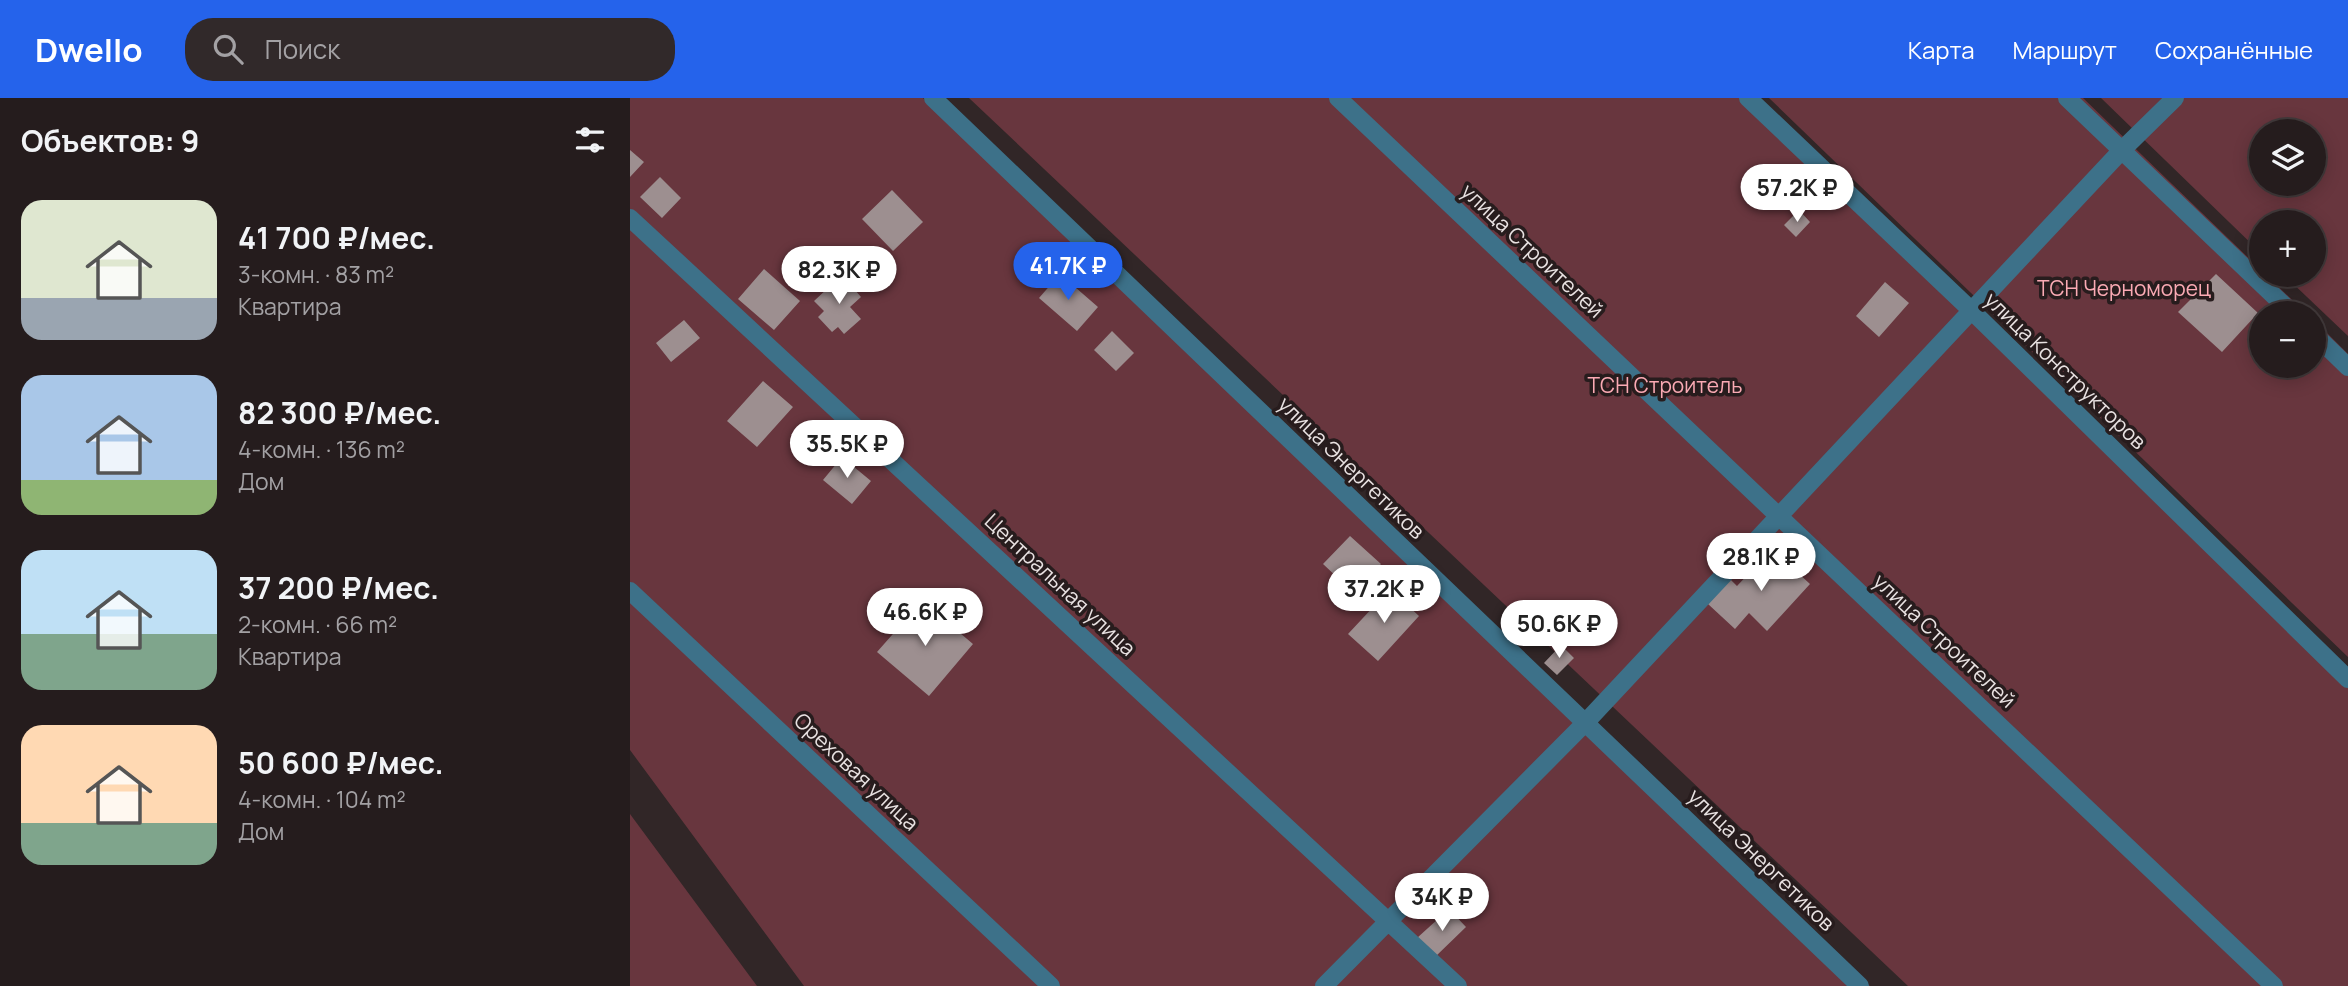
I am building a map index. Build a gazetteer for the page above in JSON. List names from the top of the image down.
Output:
{
  "streets": {
    "lane": [
      "улица Строителей",
      "улица Конструкторов",
      "улица Энергетиков",
      "Центральная улица",
      "Ореховая улица"
    ]
  },
  "parks": ["ТСН Черноморец", "ТСН Строитель"],
  "page": {
    "header": "Dwello",
    "search": "Поиск",
    "nav": ["Карта", "Маршрут", "Сохранённые"],
    "heading": "Объектов: 9",
    "map_buttons": ["+", "−"],
    "price": [
      "57.2K ₽",
      "41.7K ₽",
      "82.3K ₽",
      "35.5K ₽",
      "28.1K ₽",
      "37.2K ₽",
      "46.6K ₽",
      "50.6K ₽",
      "34K ₽"
    ],
    "list": [
      {
        "name": "41 700 ₽/мес.",
        "note": "3-комн. · 83 m² · Квартира"
      },
      {
        "name": "82 300 ₽/мес.",
        "note": "4-комн. · 136 m² · Дом"
      },
      {
        "name": "37 200 ₽/мес.",
        "note": "2-комн. · 66 m² · Квартира"
      },
      {
        "name": "50 600 ₽/мес.",
        "note": "4-комн. · 104 m² · Дом"
      }
    ]
  }
}
